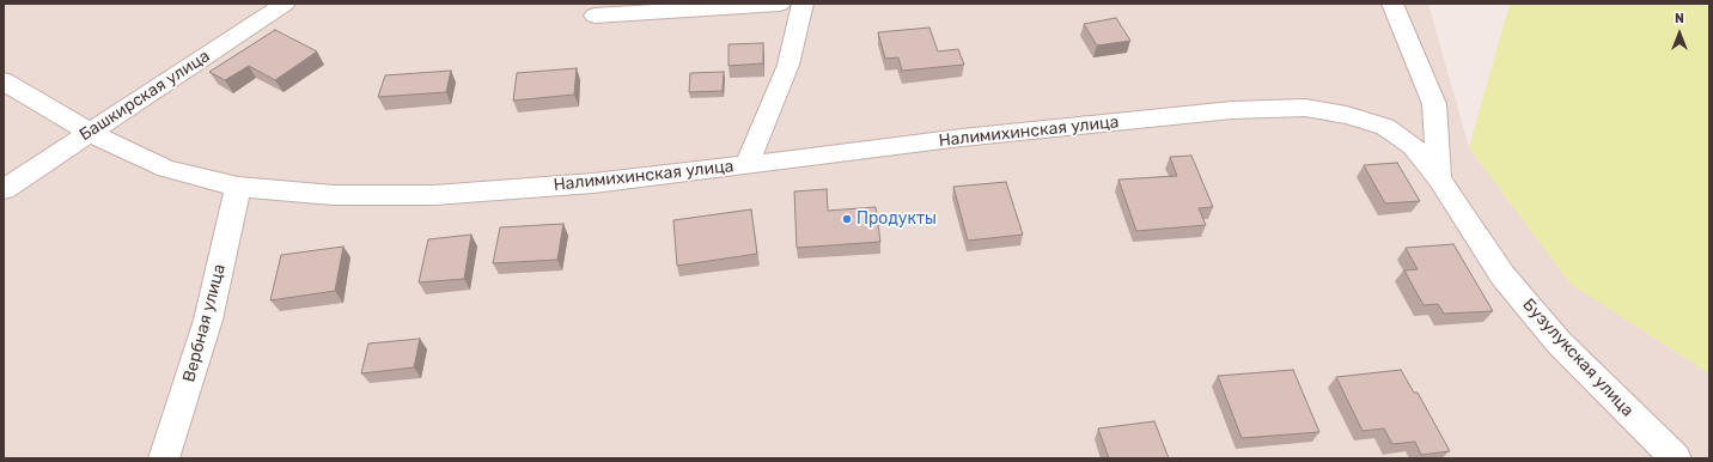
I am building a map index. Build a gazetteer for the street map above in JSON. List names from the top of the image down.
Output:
{
  "streets": {
    "street": [
      "Башкирская улица",
      "Налимихинская улица",
      "Вербная улица",
      "Бузулукская улица"
    ]
  },
  "crossings": [
    ["Башкирская улица", "Налимихинская улица"],
    ["Налимихинская улица", "Вербная улица"],
    ["Налимихинская улица", "Бузулукская улица"]
  ],
  "places": ["Продукты"],
  "north": "top"
}
